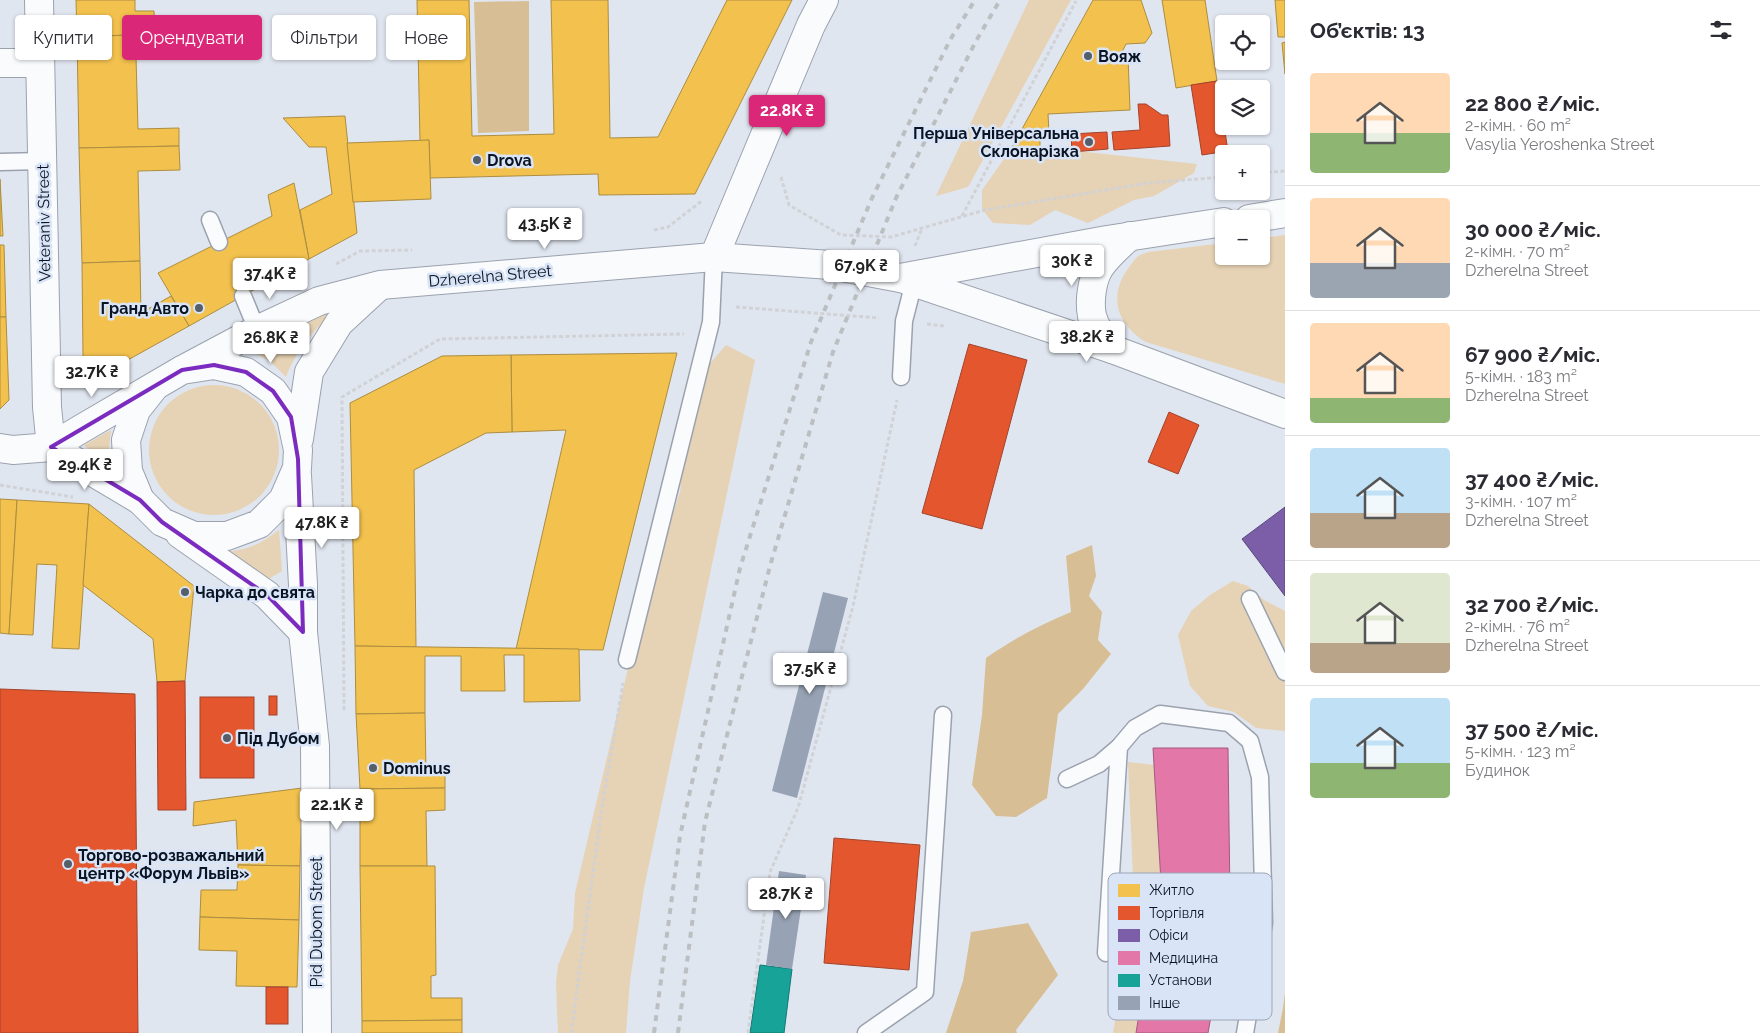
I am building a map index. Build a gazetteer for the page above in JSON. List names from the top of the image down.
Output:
{
  "streets": {
    "street": ["Veteraniv Street", "Dzherelna Street", "Pid Dubom Street"]
  },
  "crossings": [
    ["Dzherelna Street", "Pid Dubom Street"]
  ],
  "places": [
    "Вояж",
    "Перша Універсальна Склонарізка",
    "Drova",
    "Гранд Авто",
    "Чарка до свята",
    "Під Дубом",
    "Dominus",
    "Торгово-розважальний центр «Форум Львів»"
  ],
  "legend": [
    "Житло",
    "Торгівля",
    "Офіси",
    "Медицина",
    "Установи",
    "Інше"
  ],
  "page": {
    "heading": "Об’єктів: 13",
    "map_buttons": ["+", "−"],
    "chip": [
      "Купити",
      "Орендувати",
      "Фільтри",
      "Нове"
    ],
    "list": [
      {
        "name": "22 800 ₴/міс.",
        "note": "2-кімн. · 60 m² · Vasylia Yeroshenka Street"
      },
      {
        "name": "30 000 ₴/міс.",
        "note": "2-кімн. · 70 m² · Dzherelna Street"
      },
      {
        "name": "67 900 ₴/міс.",
        "note": "5-кімн. · 183 m² · Dzherelna Street"
      },
      {
        "name": "37 400 ₴/міс.",
        "note": "3-кімн. · 107 m² · Dzherelna Street"
      },
      {
        "name": "32 700 ₴/міс.",
        "note": "2-кімн. · 76 m² · Dzherelna Street"
      },
      {
        "name": "37 500 ₴/міс.",
        "note": "5-кімн. · 123 m² · Будинок"
      }
    ],
    "price": [
      "22.8K ₴",
      "43.5K ₴",
      "30K ₴",
      "67.9K ₴",
      "37.4K ₴",
      "38.2K ₴",
      "26.8K ₴",
      "32.7K ₴",
      "29.4K ₴",
      "47.8K ₴",
      "37.5K ₴",
      "22.1K ₴",
      "28.7K ₴"
    ]
  }
}
